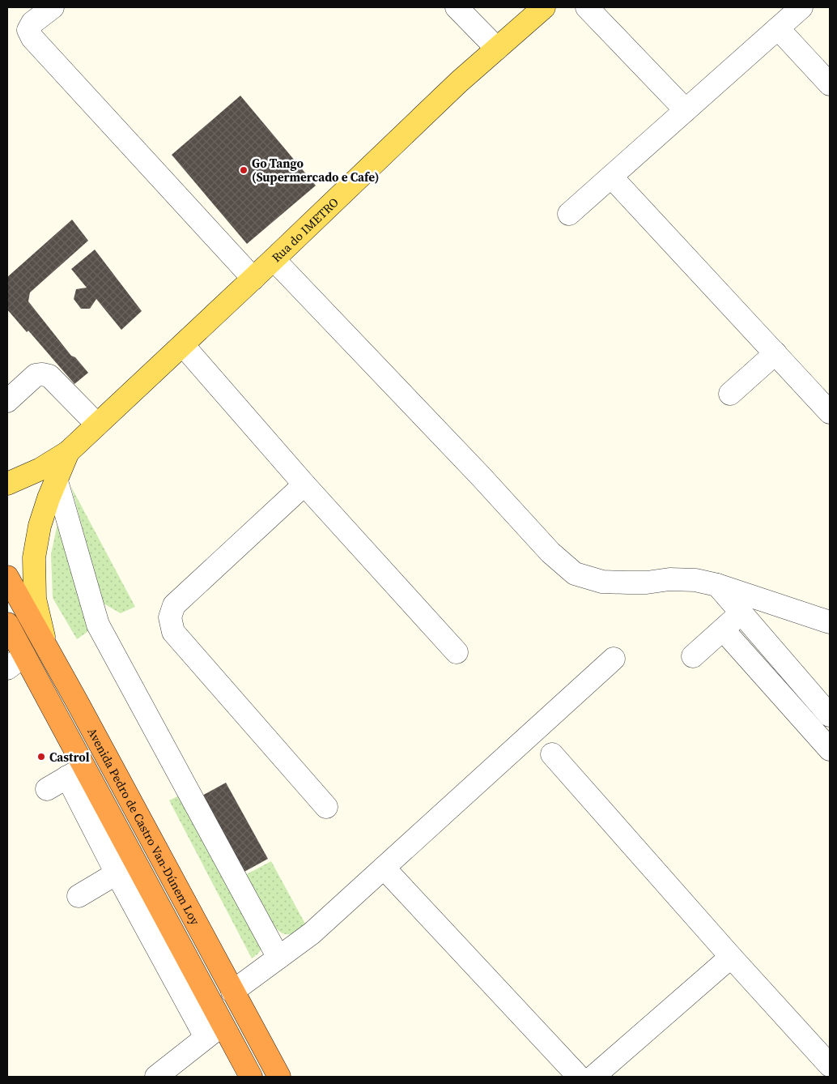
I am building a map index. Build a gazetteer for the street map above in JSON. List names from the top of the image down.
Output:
{
  "streets": {
    "highway": ["Avenida Pedro de Castro Van-Dúnem Loy"],
    "main road": ["Rua do IMETRO"]
  },
  "places": ["Go Tango (Supermercado e Cafe)", "Castrol"]
}
